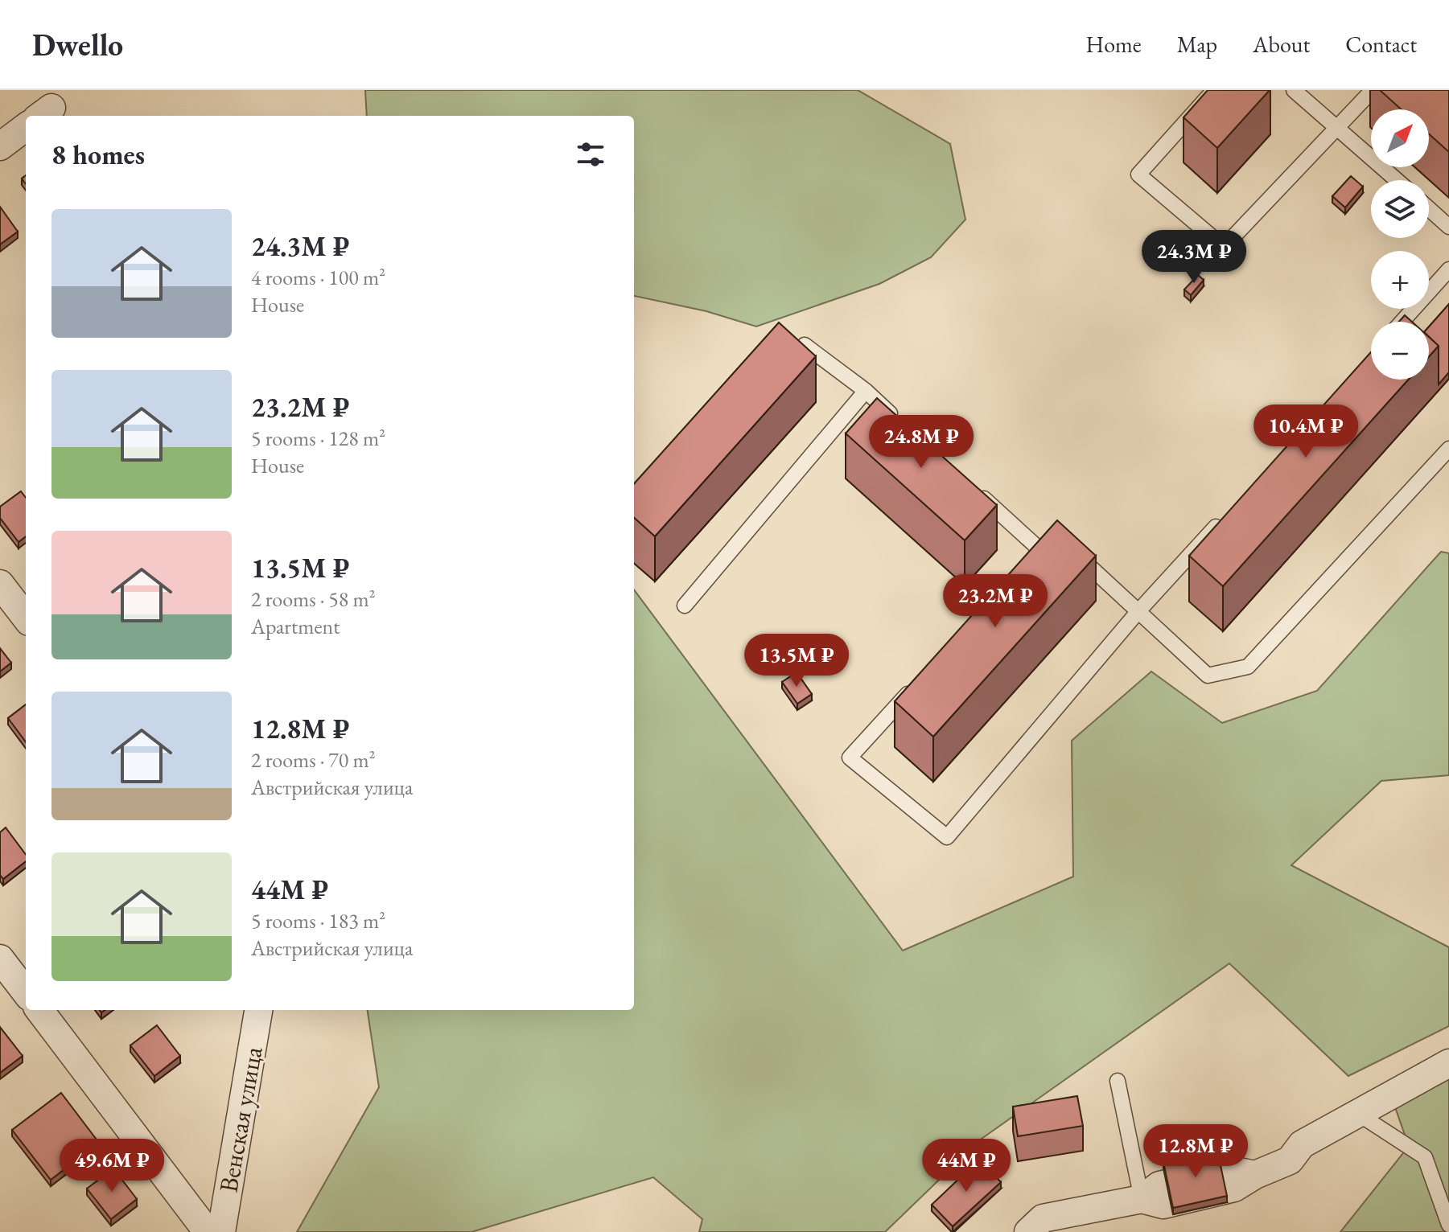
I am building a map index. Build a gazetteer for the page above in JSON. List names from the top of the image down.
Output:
{
  "streets": {
    "street": ["Венская улица"]
  },
  "north": "top right",
  "page": {
    "header": "Dwello",
    "nav": [
      "Home",
      "Map",
      "About",
      "Contact"
    ],
    "map_buttons": ["+", "−"],
    "heading": "8 homes",
    "list": [
      {
        "name": "24.3M ₽",
        "note": "4 rooms · 100 m² · House"
      },
      {
        "name": "23.2M ₽",
        "note": "5 rooms · 128 m² · House"
      },
      {
        "name": "13.5M ₽",
        "note": "2 rooms · 58 m² · Apartment"
      },
      {
        "name": "12.8M ₽",
        "note": "2 rooms · 70 m² · Австрийская улица"
      },
      {
        "name": "44M ₽",
        "note": "5 rooms · 183 m² · Австрийская улица"
      }
    ],
    "price": [
      "24.3M ₽",
      "10.4M ₽",
      "24.8M ₽",
      "23.2M ₽",
      "13.5M ₽",
      "12.8M ₽",
      "49.6M ₽",
      "44M ₽"
    ]
  }
}
